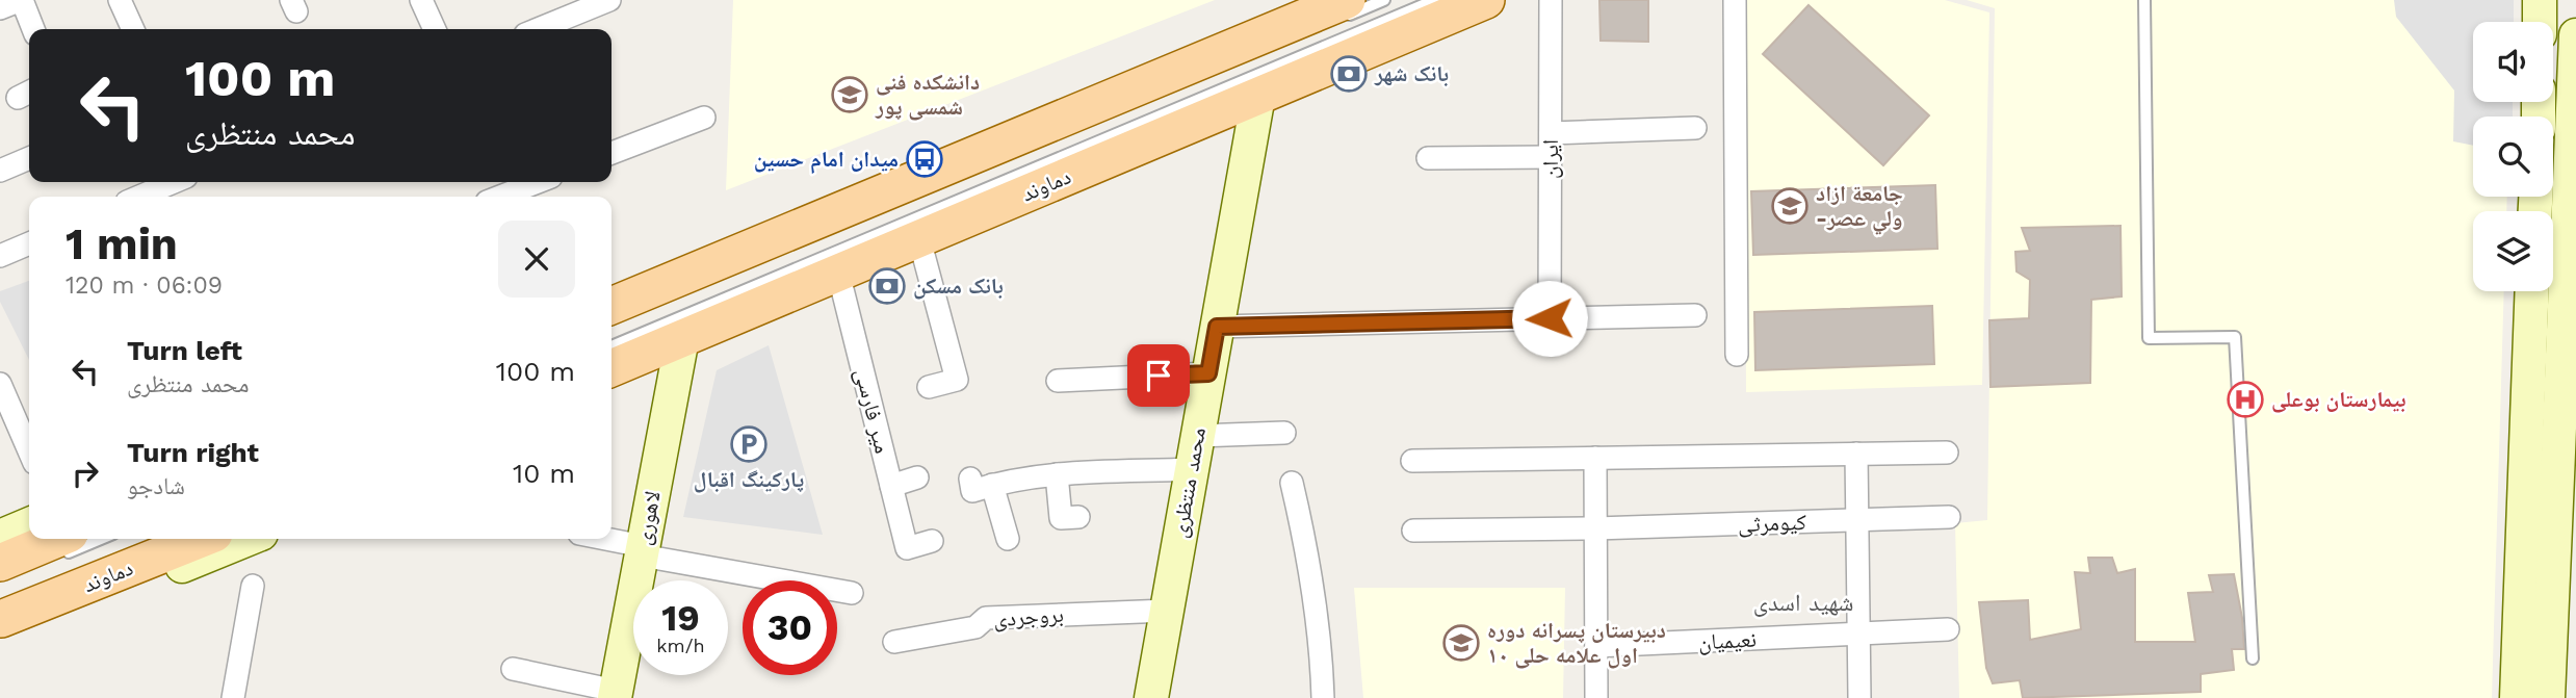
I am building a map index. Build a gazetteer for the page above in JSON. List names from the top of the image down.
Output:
{
  "streets": {
    "main road": ["دماوند", "محمد منتظری", "لاهوری"],
    "street": [
      "ایران",
      "میر فارسی",
      "کیومرثی",
      "بروجردی",
      "نعیمیان"
    ]
  },
  "crossings": [
    ["دماوند", "میر فارسی"],
    ["دماوند", "محمد منتظری"],
    ["دماوند", "لاهوری"],
    ["محمد منتظری", "بروجردی"]
  ],
  "districts": ["شهید اسدی"],
  "places": {
    "bank": ["بانک شهر", "بانک مسکن"],
    "school or university": ["دانشکده فنی شمسی پور", "جامعة ازاد -ولي عصر", "دبیرستان پسرانه دوره اول علامه حلی ۱۰"],
    "bus stop": ["میدان امام حسین"],
    "hospital": ["بیمارستان بوعلی"],
    "parking": ["پارکینگ اقبال"]
  },
  "page": {
    "turn": ["100 m", "محمد منتظری"],
    "heading": ["1 min", "120 m · 06:09"],
    "list": [
      {
        "name": "Turn left",
        "note": "محمد منتظری",
        "value": "100 m"
      },
      {
        "name": "Turn right",
        "note": "شادجو",
        "value": "10 m"
      }
    ],
    "speed": "19 km/h",
    "limit": "30"
  }
}
